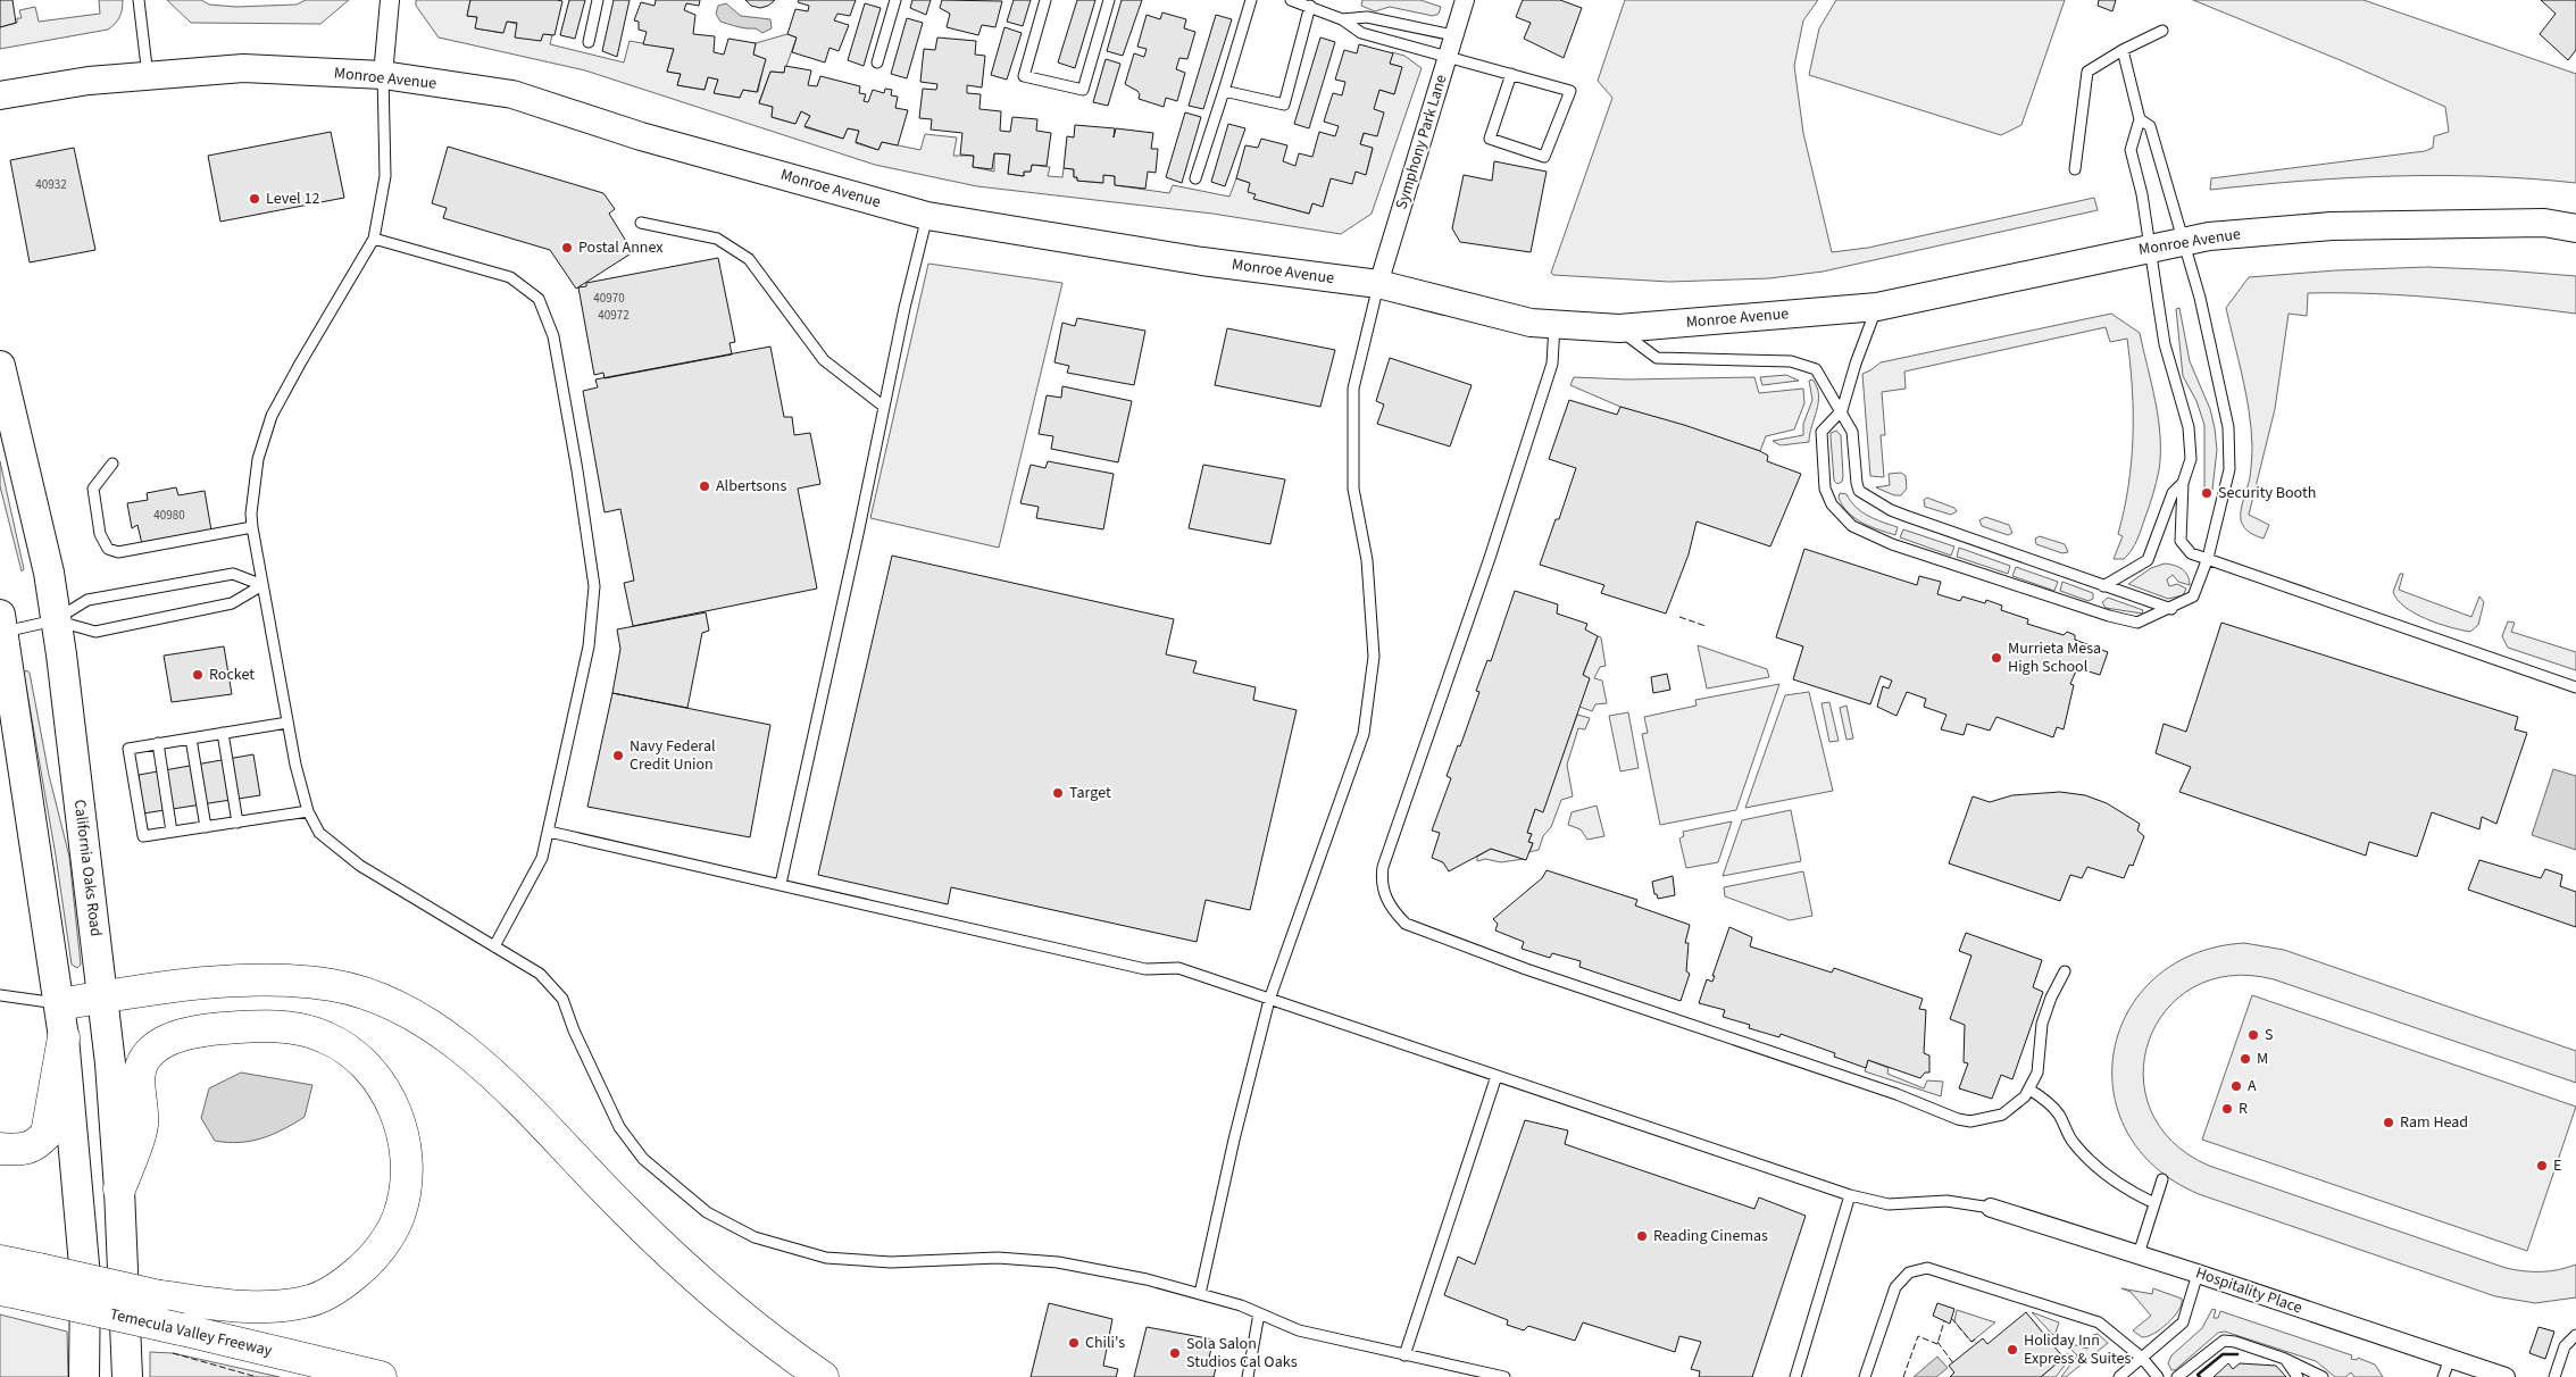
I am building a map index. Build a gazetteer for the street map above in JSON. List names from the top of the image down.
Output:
{
  "streets": {
    "highway": ["Temecula Valley Freeway"],
    "main road": ["California Oaks Road"],
    "street": ["Monroe Avenue", "Symphony Park Lane", "Hospitality Place"]
  },
  "crossings": [
    ["Monroe Avenue", "Symphony Park Lane"]
  ],
  "places": [
    "Level 12",
    "Postal Annex",
    "Albertsons",
    "Security Booth",
    "Murrieta Mesa High School",
    "Rocket",
    "Navy Federal Credit Union",
    "Target",
    "S",
    "M",
    "A",
    "R",
    "Ram Head",
    "E",
    "Reading Cinemas",
    "Chili's",
    "Holiday Inn Express & Suites",
    "Sola Salon Studios Cal Oaks"
  ],
  "house_numbers": [
    "40932",
    "40970",
    "40972",
    "40980"
  ]
}
